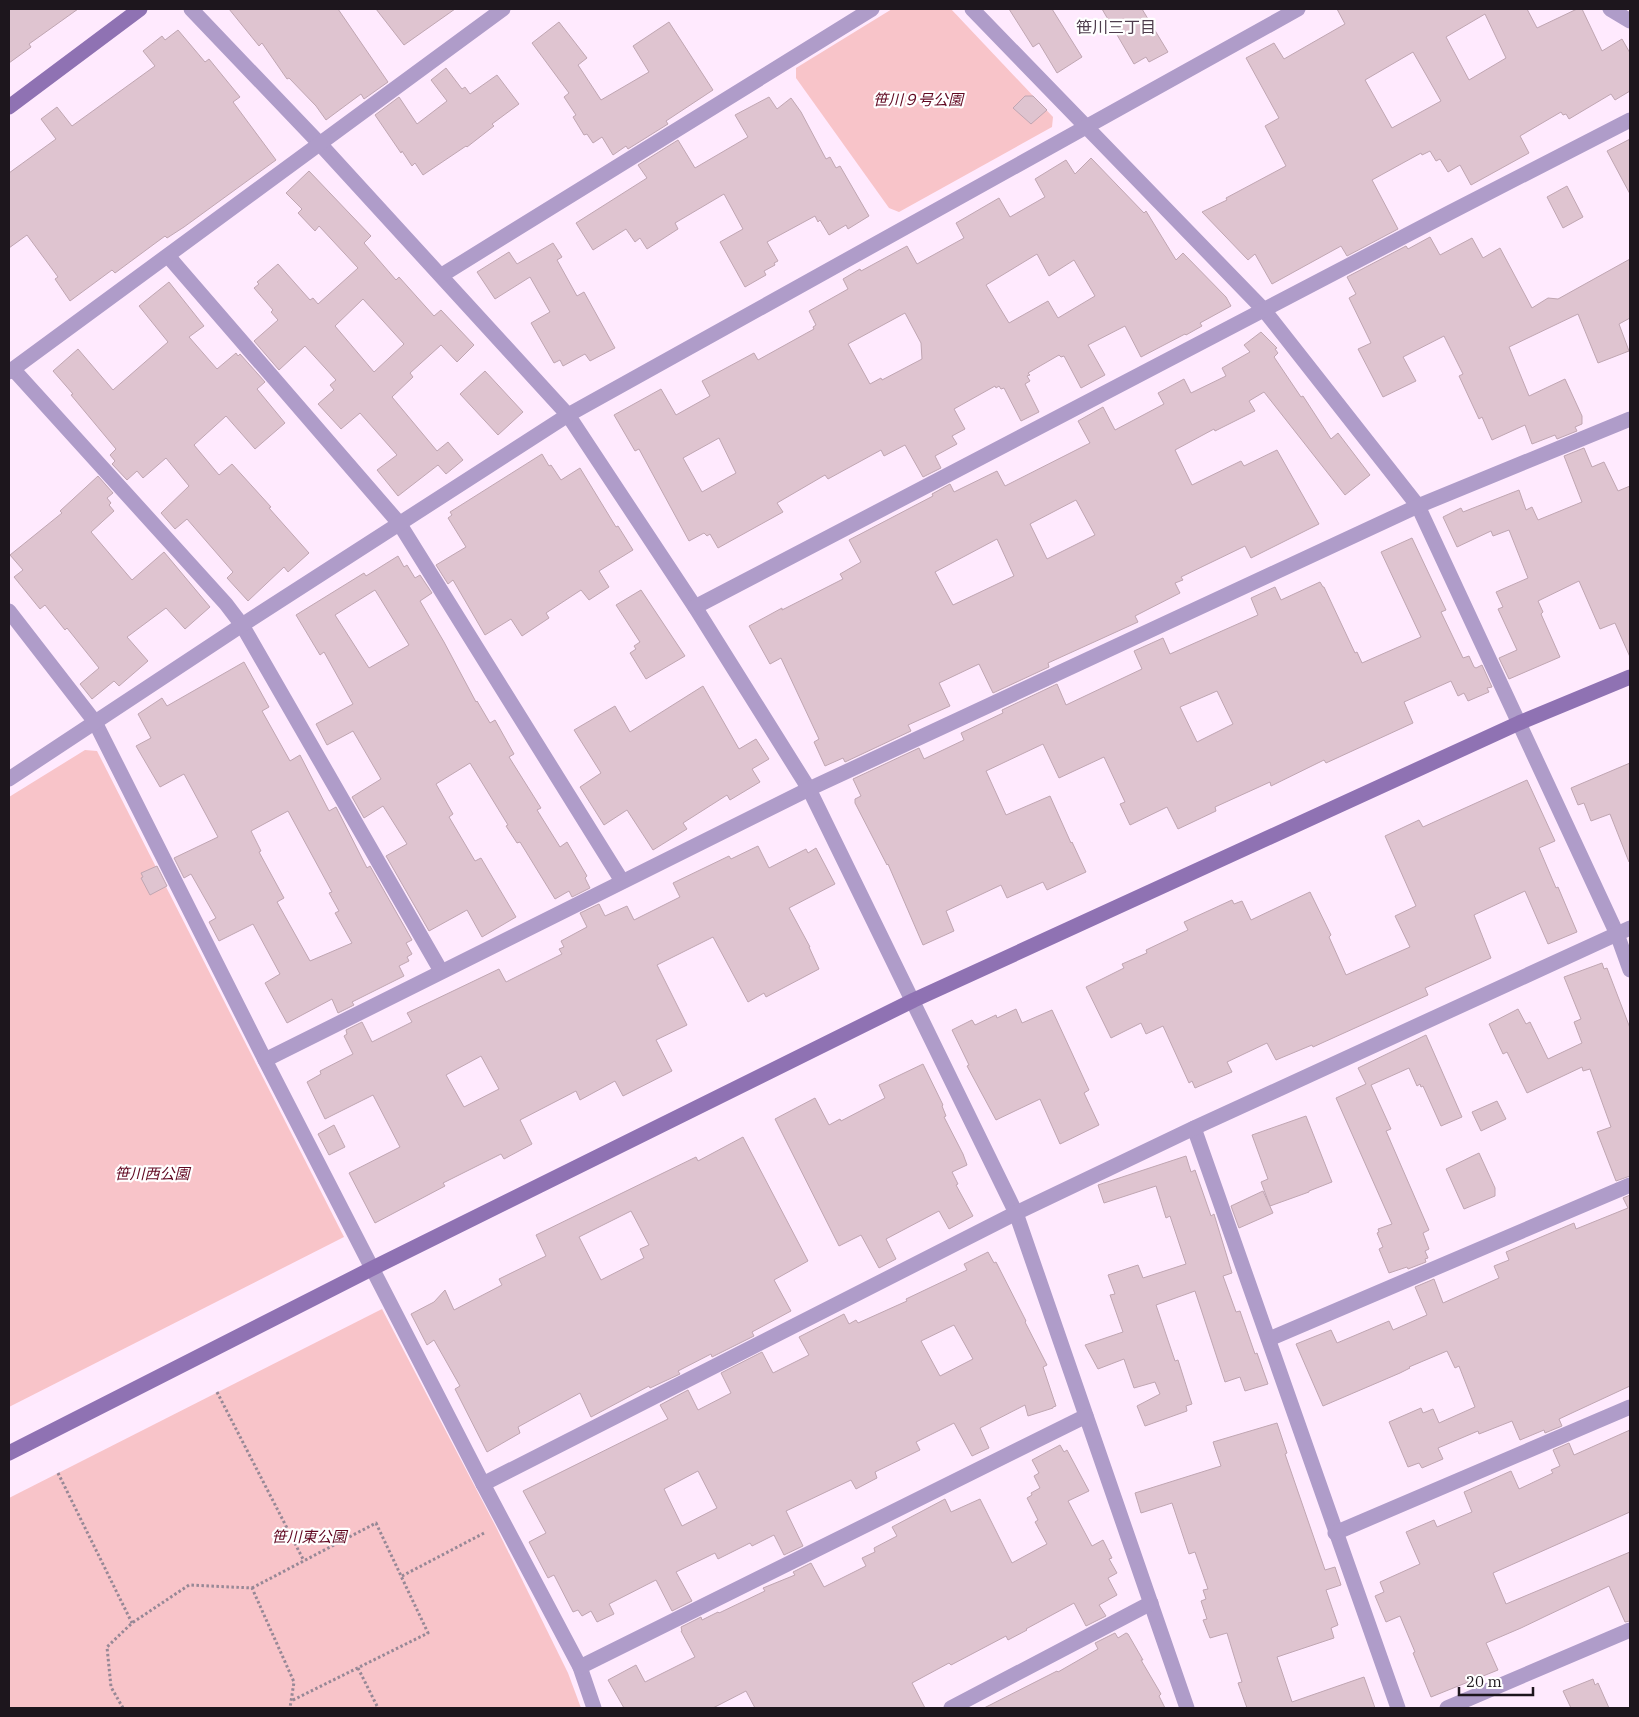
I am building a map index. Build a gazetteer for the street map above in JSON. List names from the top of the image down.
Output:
{
  "districts": ["笹川三丁目"],
  "parks": ["笹川９号公園", "笹川西公園", "笹川東公園"],
  "scale_bar": "20 m"
}
